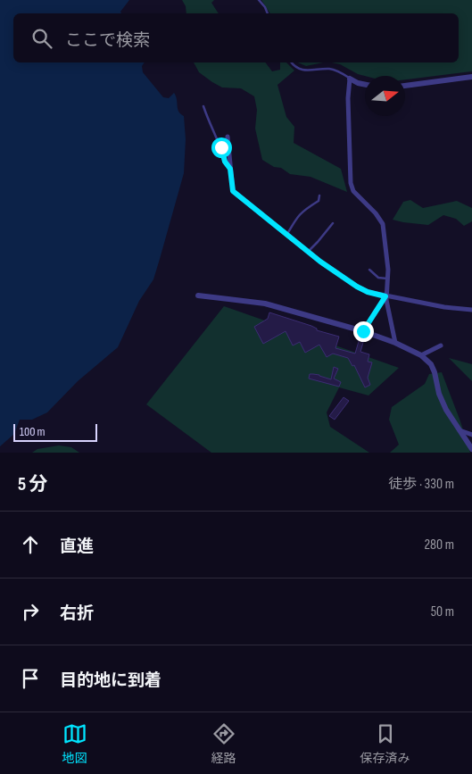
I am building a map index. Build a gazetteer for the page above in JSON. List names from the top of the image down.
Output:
{
  "scale_bar": "100 m",
  "north": "right",
  "page": {
    "search": "ここで検索",
    "scale": "100 m",
    "heading": ["5 分", "徒歩 · 330 m"],
    "list": [
      ["直進", "280 m"],
      ["右折", "50 m"],
      "目的地に到着"
    ],
    "nav": ["地図", "経路", "保存済み"]
  }
}
